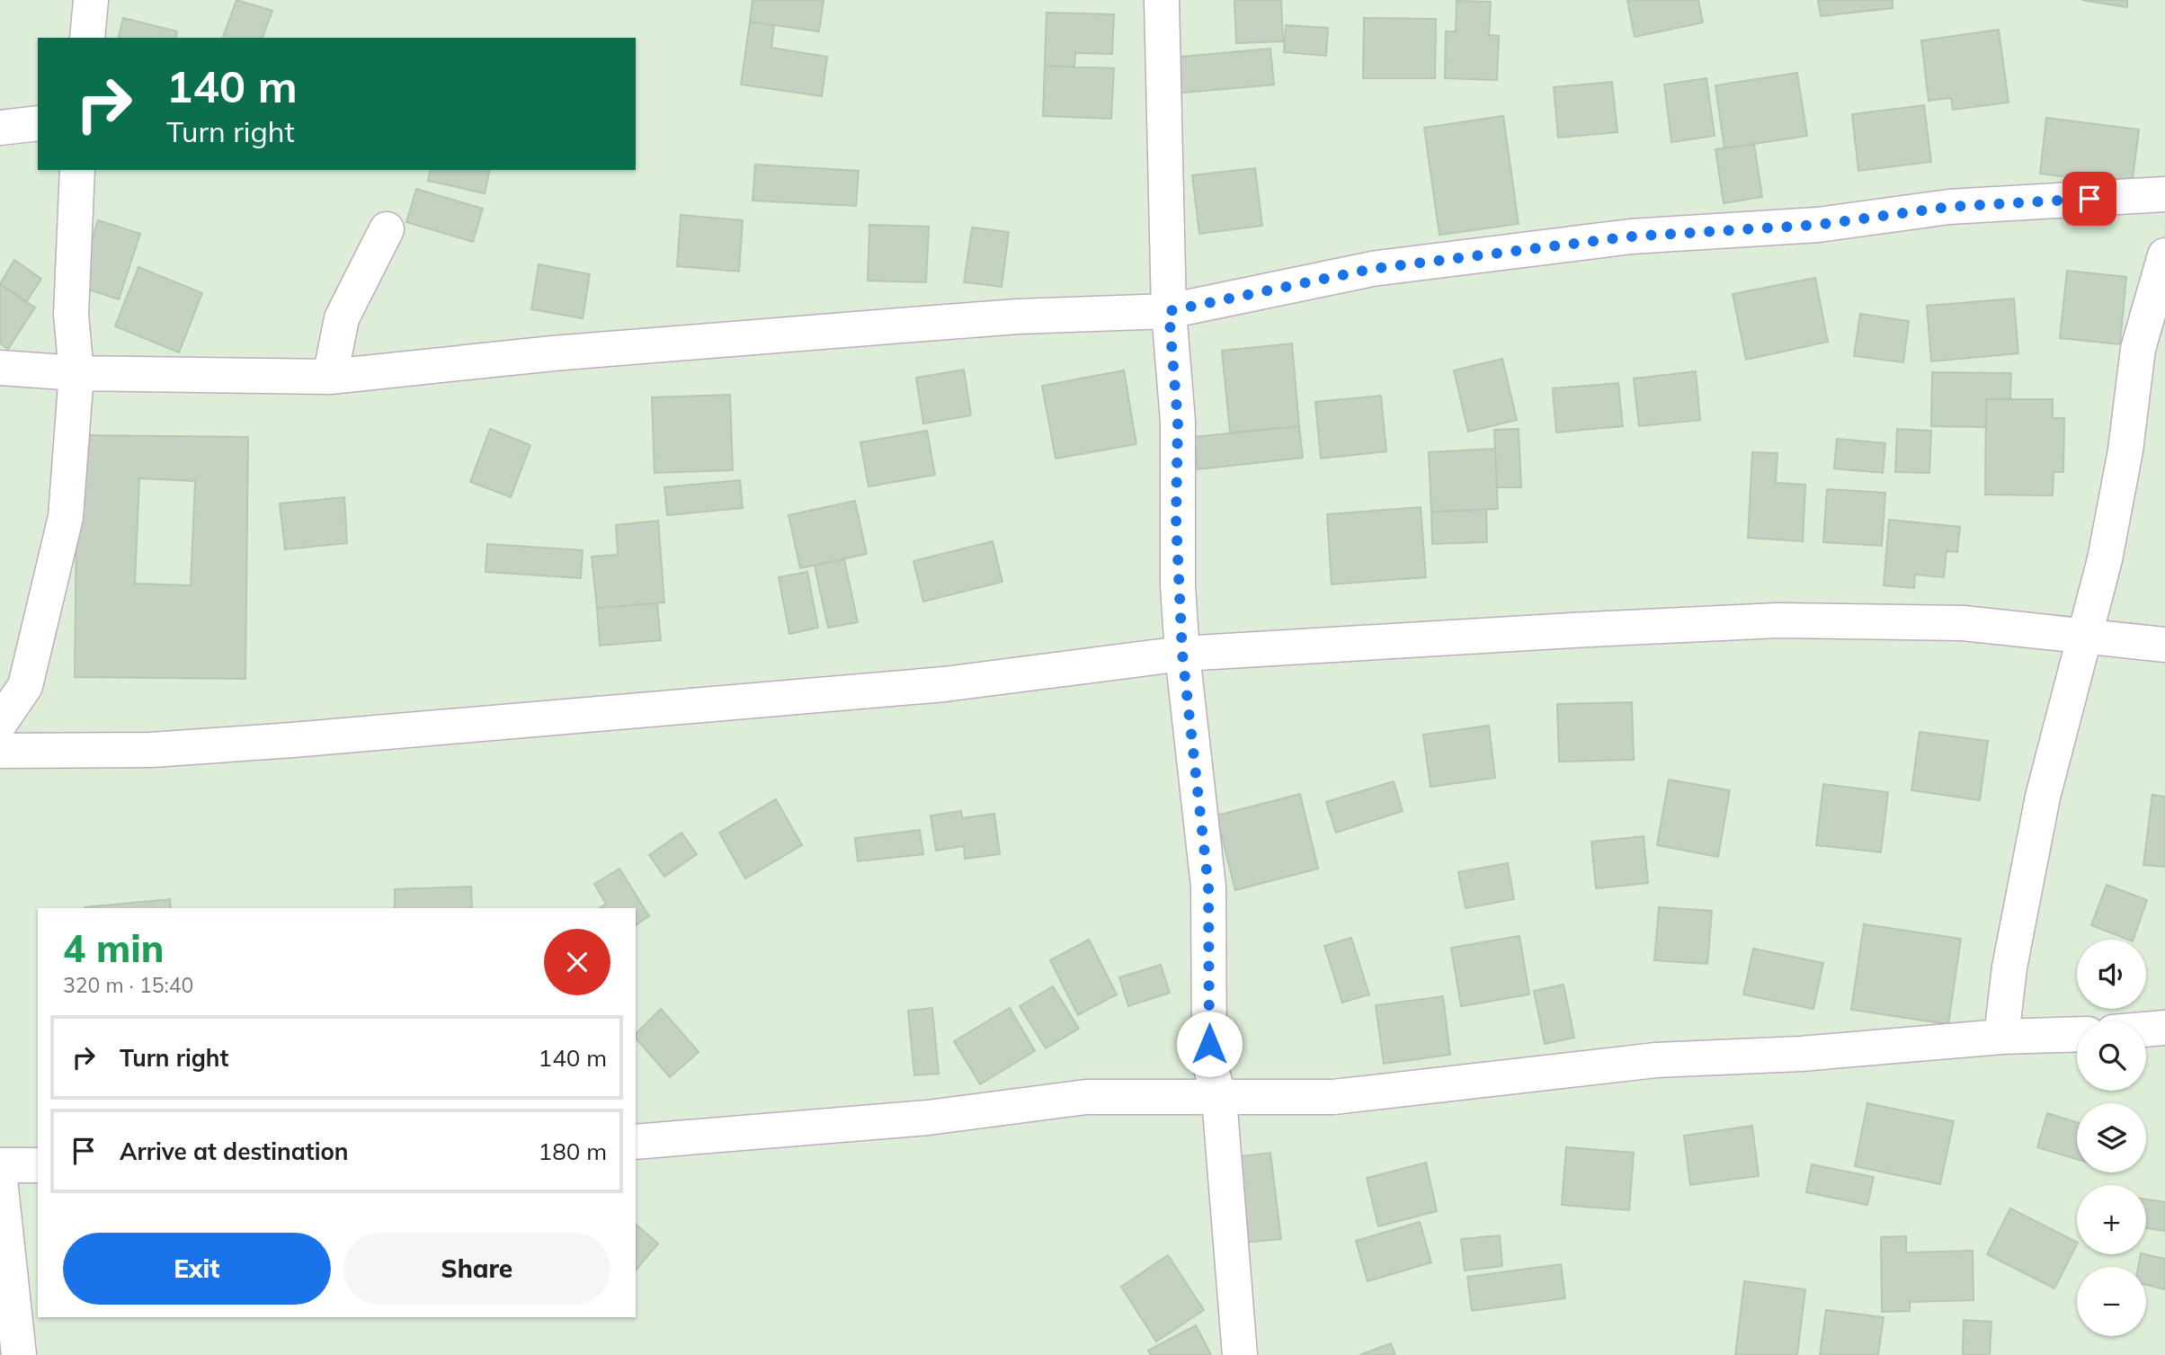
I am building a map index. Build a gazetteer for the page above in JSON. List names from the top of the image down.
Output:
{
  "page": {
    "turn": ["140 m", "Turn right"],
    "heading": ["4 min", "320 m · 15:40"],
    "map_buttons": ["+", "−"],
    "list": [
      {
        "name": "Turn right",
        "value": "140 m"
      },
      {
        "name": "Arrive at destination",
        "value": "180 m"
      }
    ],
    "buttons": ["Exit", "Share"]
  }
}
